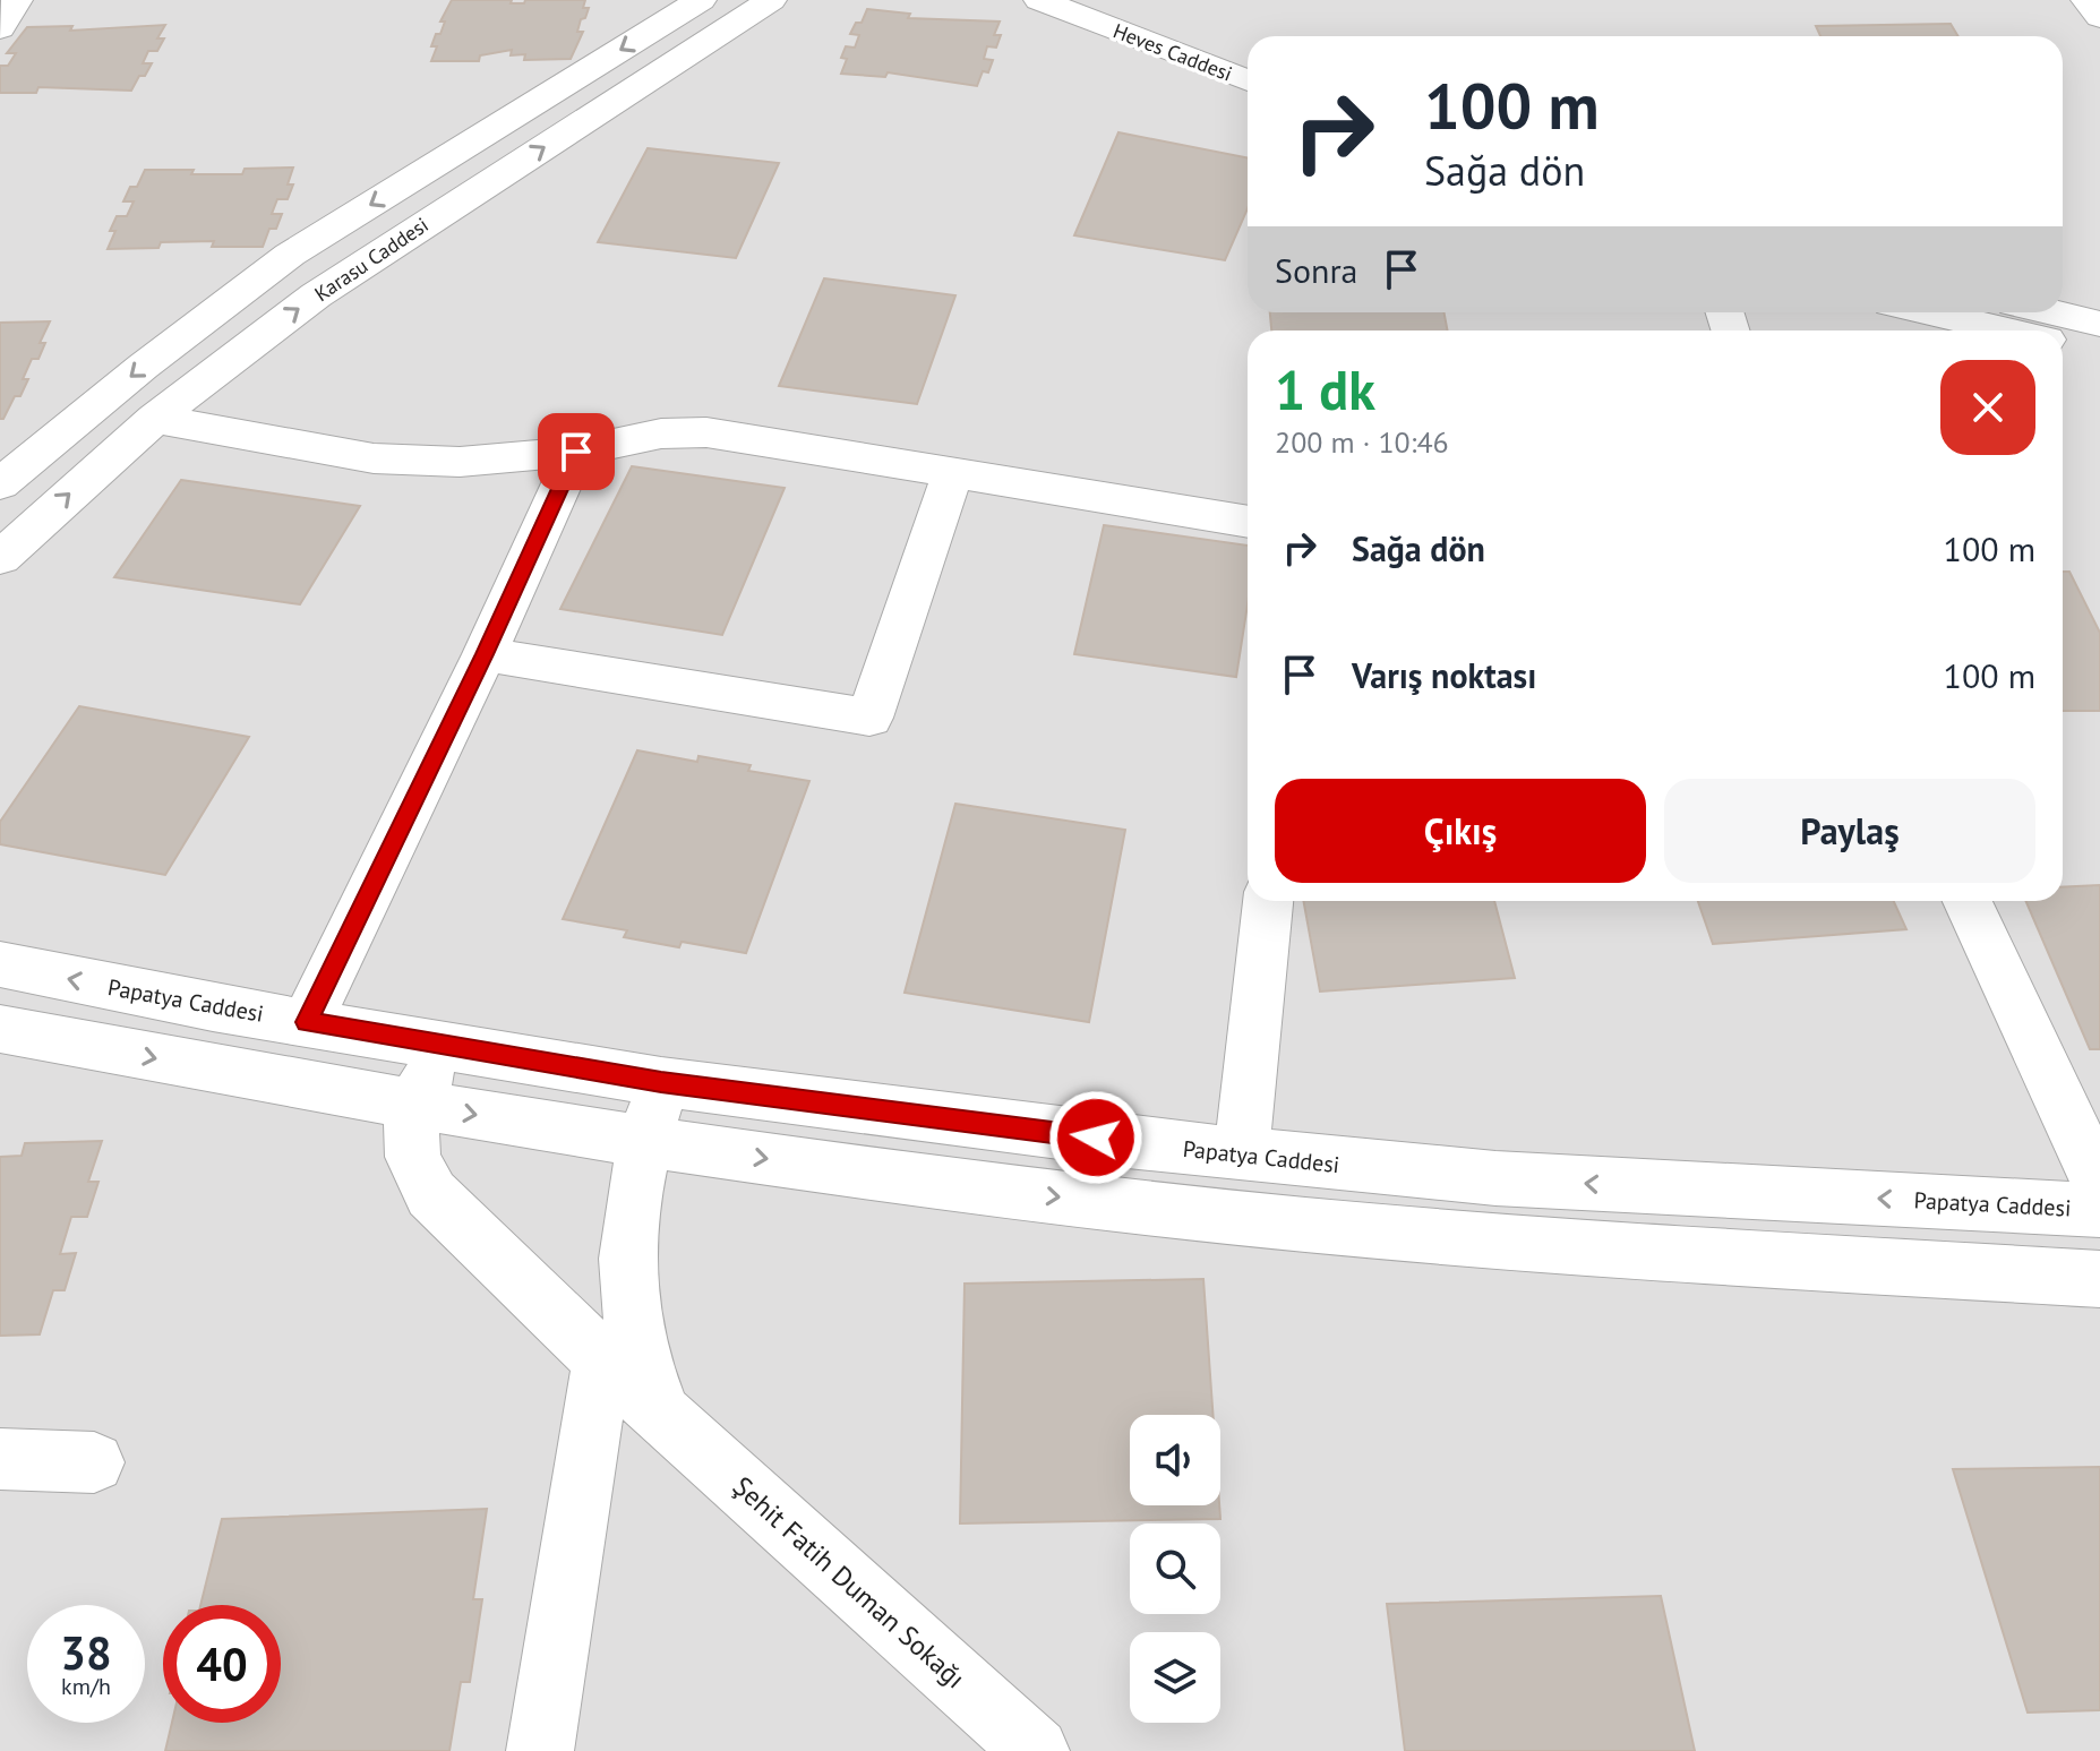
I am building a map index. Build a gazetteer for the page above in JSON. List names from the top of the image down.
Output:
{
  "streets": {
    "street": [
      "Heves Caddesi",
      "Karasu Caddesi",
      "Papatya Caddesi",
      "Şehit Fatih Duman Sokağı"
    ]
  },
  "page": {
    "turn": ["100 m", "Sağa dön"],
    "then": "Sonra",
    "heading": ["1 dk", "200 m · 10:46"],
    "list": [
      {
        "name": "Sağa dön",
        "value": "100 m"
      },
      {
        "name": "Varış noktası",
        "value": "100 m"
      }
    ],
    "buttons": ["Çıkış", "Paylaş"],
    "speed": "38 km/h",
    "limit": "40"
  }
}
